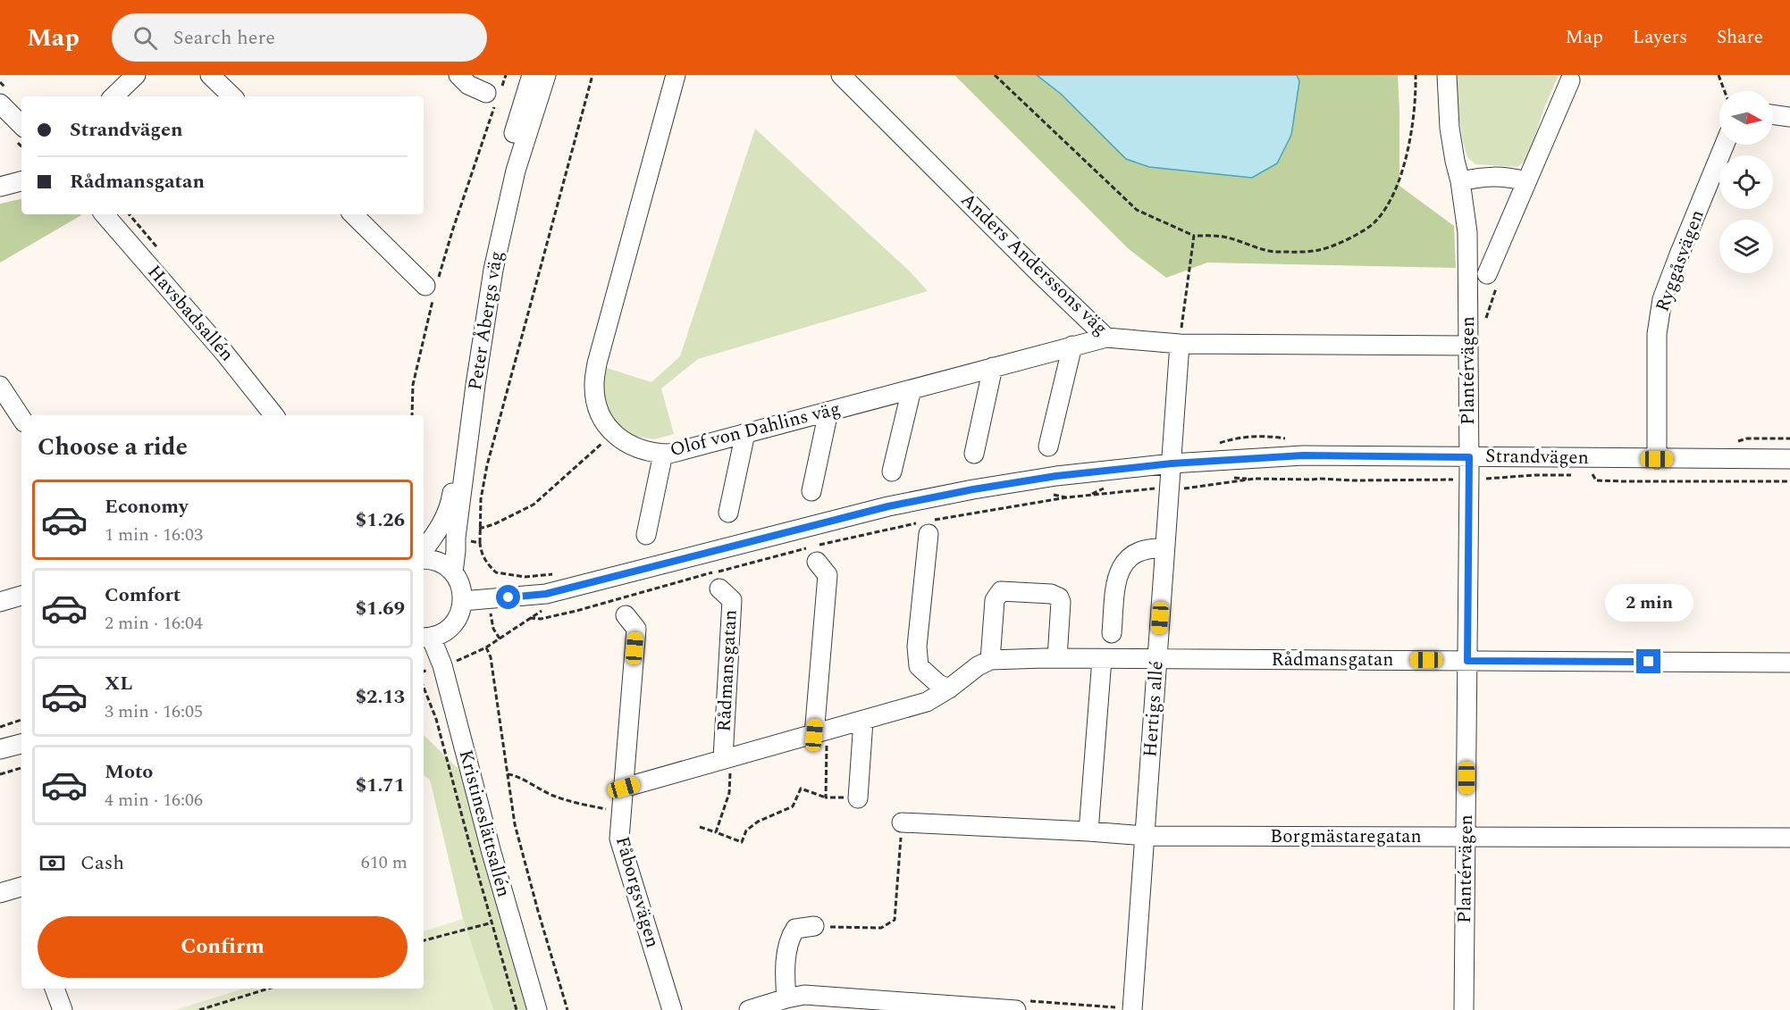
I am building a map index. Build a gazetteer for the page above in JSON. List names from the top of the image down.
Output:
{
  "streets": {
    "street": [
      "Ryggåsvägen",
      "Anders Anderssons väg",
      "Havsbadsallén",
      "Peter Åbergs väg",
      "Plantérvägen",
      "Olof von Dahlins väg",
      "Strandvägen",
      "Rådmansgatan",
      "Hertigs allé",
      "Kristineslättsallén",
      "Borgmästaregatan",
      "Fåborgsvägen"
    ]
  },
  "crossings": [
    ["Ryggåsvägen", "Strandvägen"],
    ["Anders Anderssons väg", "Plantérvägen"],
    ["Anders Anderssons väg", "Olof von Dahlins väg"],
    ["Anders Anderssons väg", "Hertigs allé"],
    ["Plantérvägen", "Strandvägen"],
    ["Plantérvägen", "Rådmansgatan"],
    ["Plantérvägen", "Borgmästaregatan"],
    ["Strandvägen", "Hertigs allé"],
    ["Rådmansgatan", "Hertigs allé"],
    ["Rådmansgatan", "Fåborgsvägen"],
    ["Hertigs allé", "Borgmästaregatan"]
  ],
  "north": "right",
  "page": {
    "header": "Map",
    "search": "Search here",
    "nav": ["Map", "Layers", "Share"],
    "banner": ["Strandvägen", "Rådmansgatan"],
    "heading": "Choose a ride",
    "list": [
      {
        "name": "Economy",
        "note": "1 min · 16:03",
        "value": "$1.26"
      },
      {
        "name": "Comfort",
        "note": "2 min · 16:04",
        "value": "$1.69"
      },
      {
        "name": "XL",
        "note": "3 min · 16:05",
        "value": "$2.13"
      },
      {
        "name": "Moto",
        "note": "4 min · 16:06",
        "value": "$1.71"
      }
    ],
    "bubble": "2 min",
    "pay": ["Cash", "610 m"],
    "buttons": "Confirm"
  }
}
